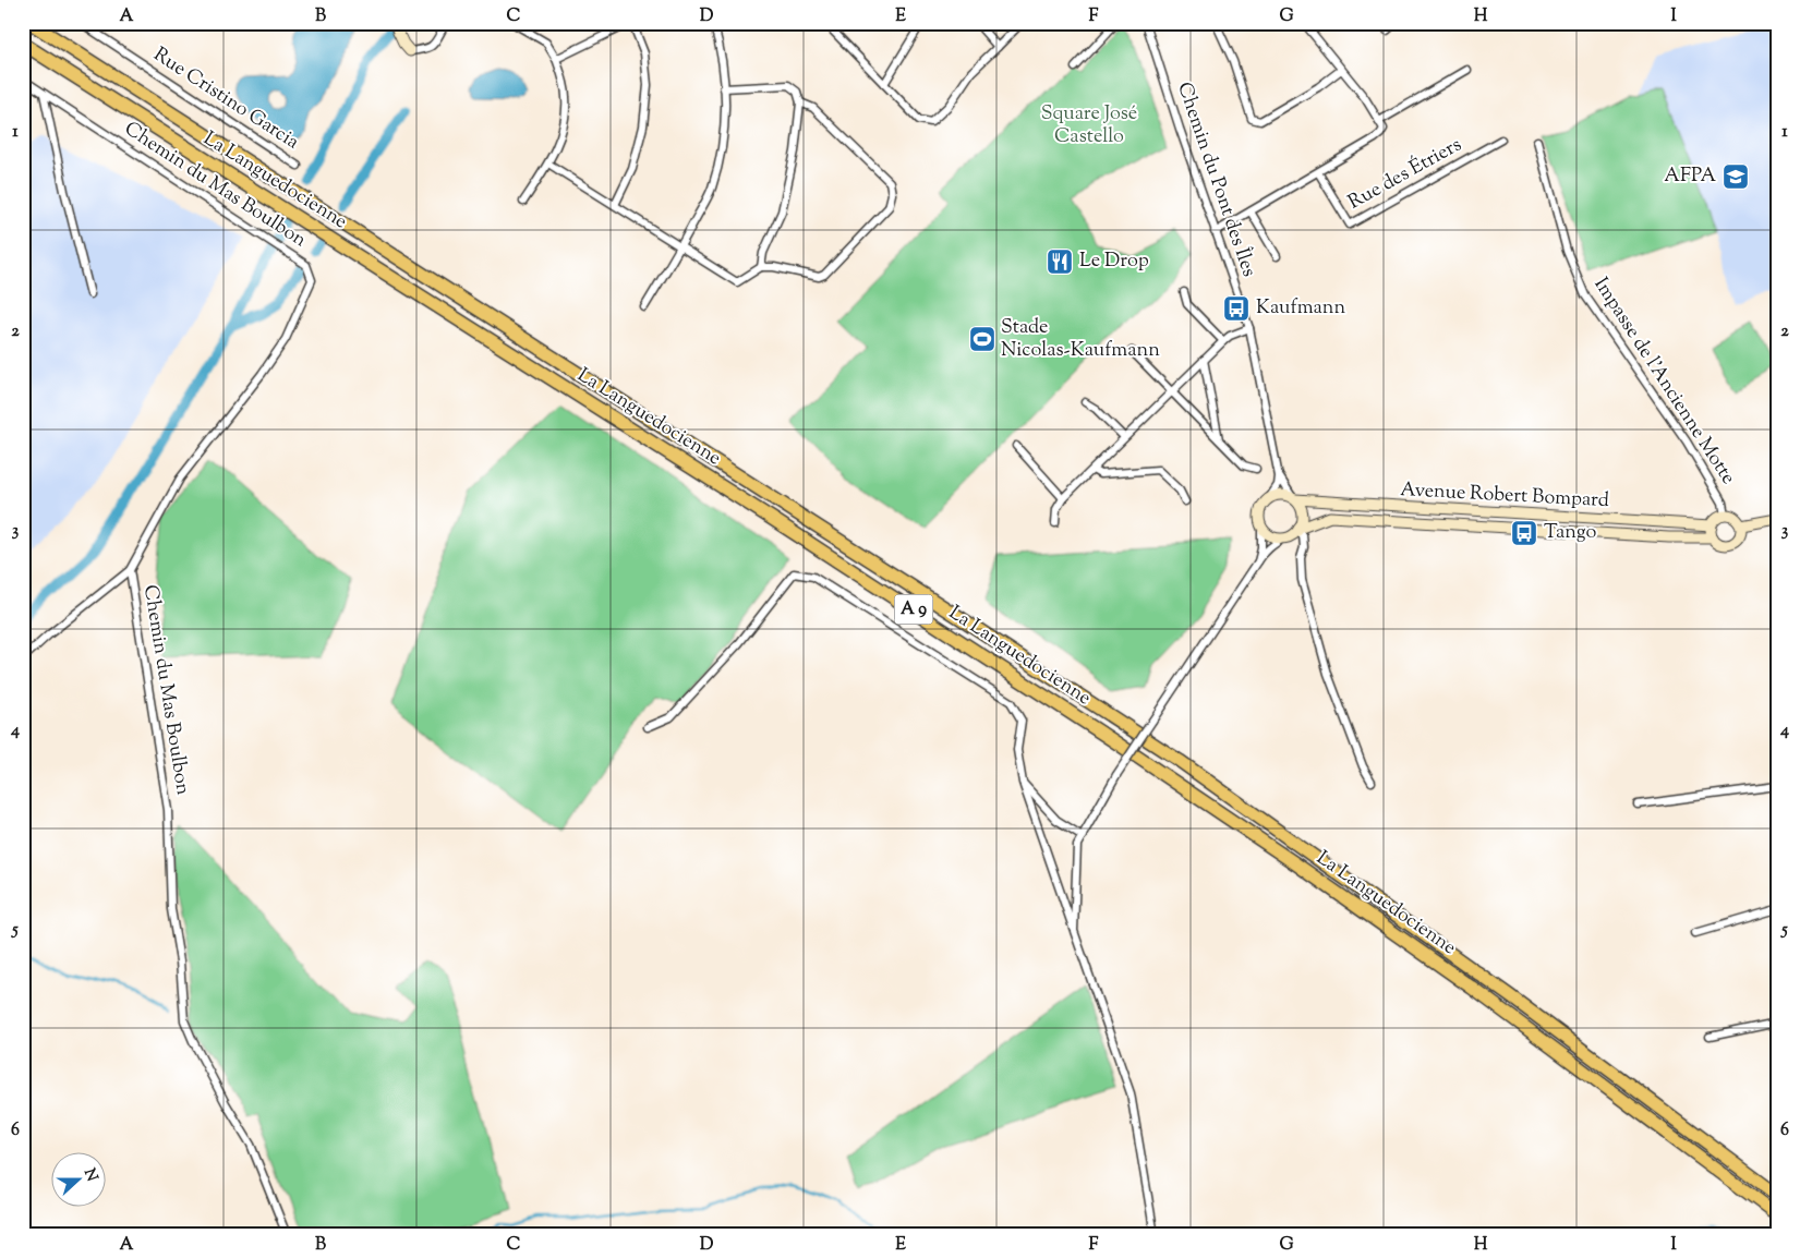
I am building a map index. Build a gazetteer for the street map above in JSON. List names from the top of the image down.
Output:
{
  "streets": {
    "highway": ["La Languedocienne", "A 9"],
    "street": [
      "Rue Cristino Garcia",
      "Rue des Étriers",
      "Chemin du Pont des Îles",
      "Chemin du Mas Boulbon",
      "Impasse de l'Ancienne Motte",
      "Avenue Robert Bompard"
    ]
  },
  "crossings": [
    ["Chemin du Pont des Îles", "Avenue Robert Bompard"],
    ["Impasse de l'Ancienne Motte", "Avenue Robert Bompard"]
  ],
  "parks": ["Square José Castello"],
  "places": {
    "school or university": ["AFPA"],
    "restaurant": ["Le Drop"],
    "bus stop": ["Kaufmann", "Tango"],
    "sports": ["Stade Nicolas-Kaufmann"]
  },
  "north": "right",
  "grid": {
    "columns": [
      "A",
      "B",
      "C",
      "D",
      "E",
      "F",
      "G",
      "H",
      "I"
    ],
    "rows": [
      "1",
      "2",
      "3",
      "4",
      "5",
      "6"
    ]
  }
}
